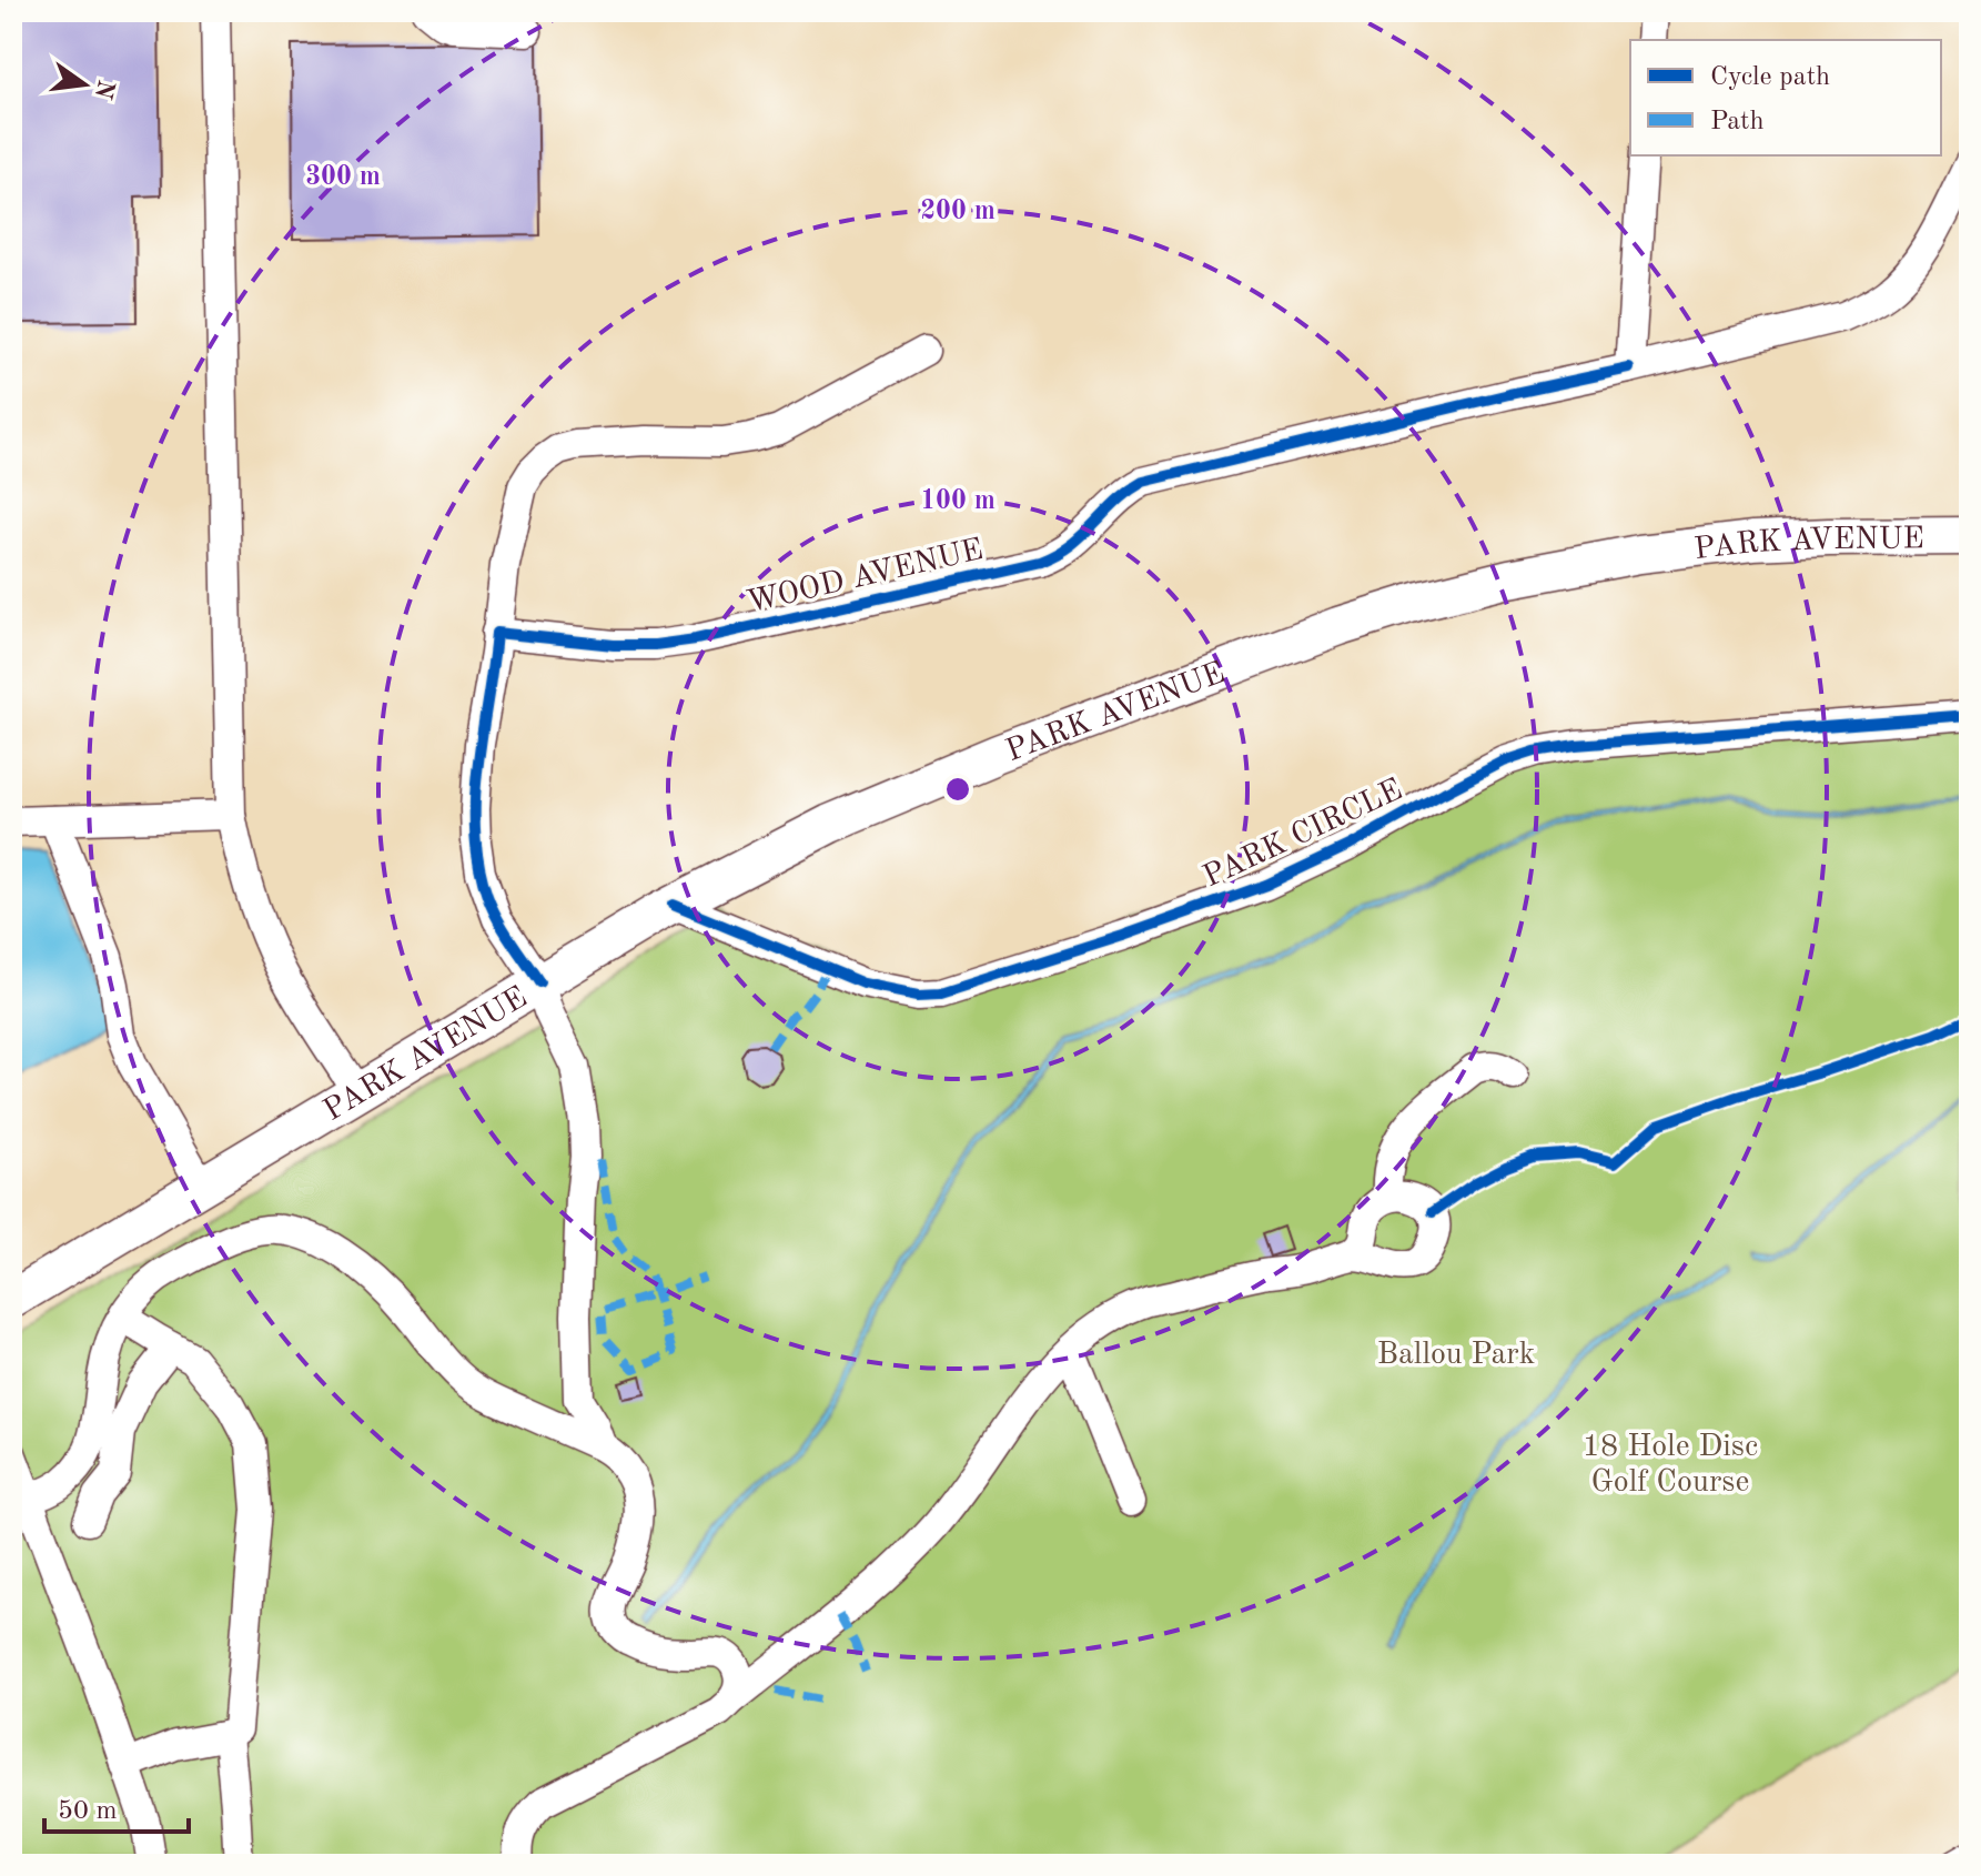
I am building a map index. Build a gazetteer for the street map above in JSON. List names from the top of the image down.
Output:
{
  "streets": {
    "main road": ["PARK AVENUE"],
    "street": ["WOOD AVENUE", "PARK CIRCLE"]
  },
  "crossings": [
    ["PARK AVENUE", "PARK CIRCLE"]
  ],
  "parks": ["Ballou Park", "18 Hole Disc Golf Course"],
  "legend": ["Cycle path", "Path"],
  "scale_bar": "50 m",
  "north": "right",
  "rings": ["300 m", "200 m", "100 m"]
}
